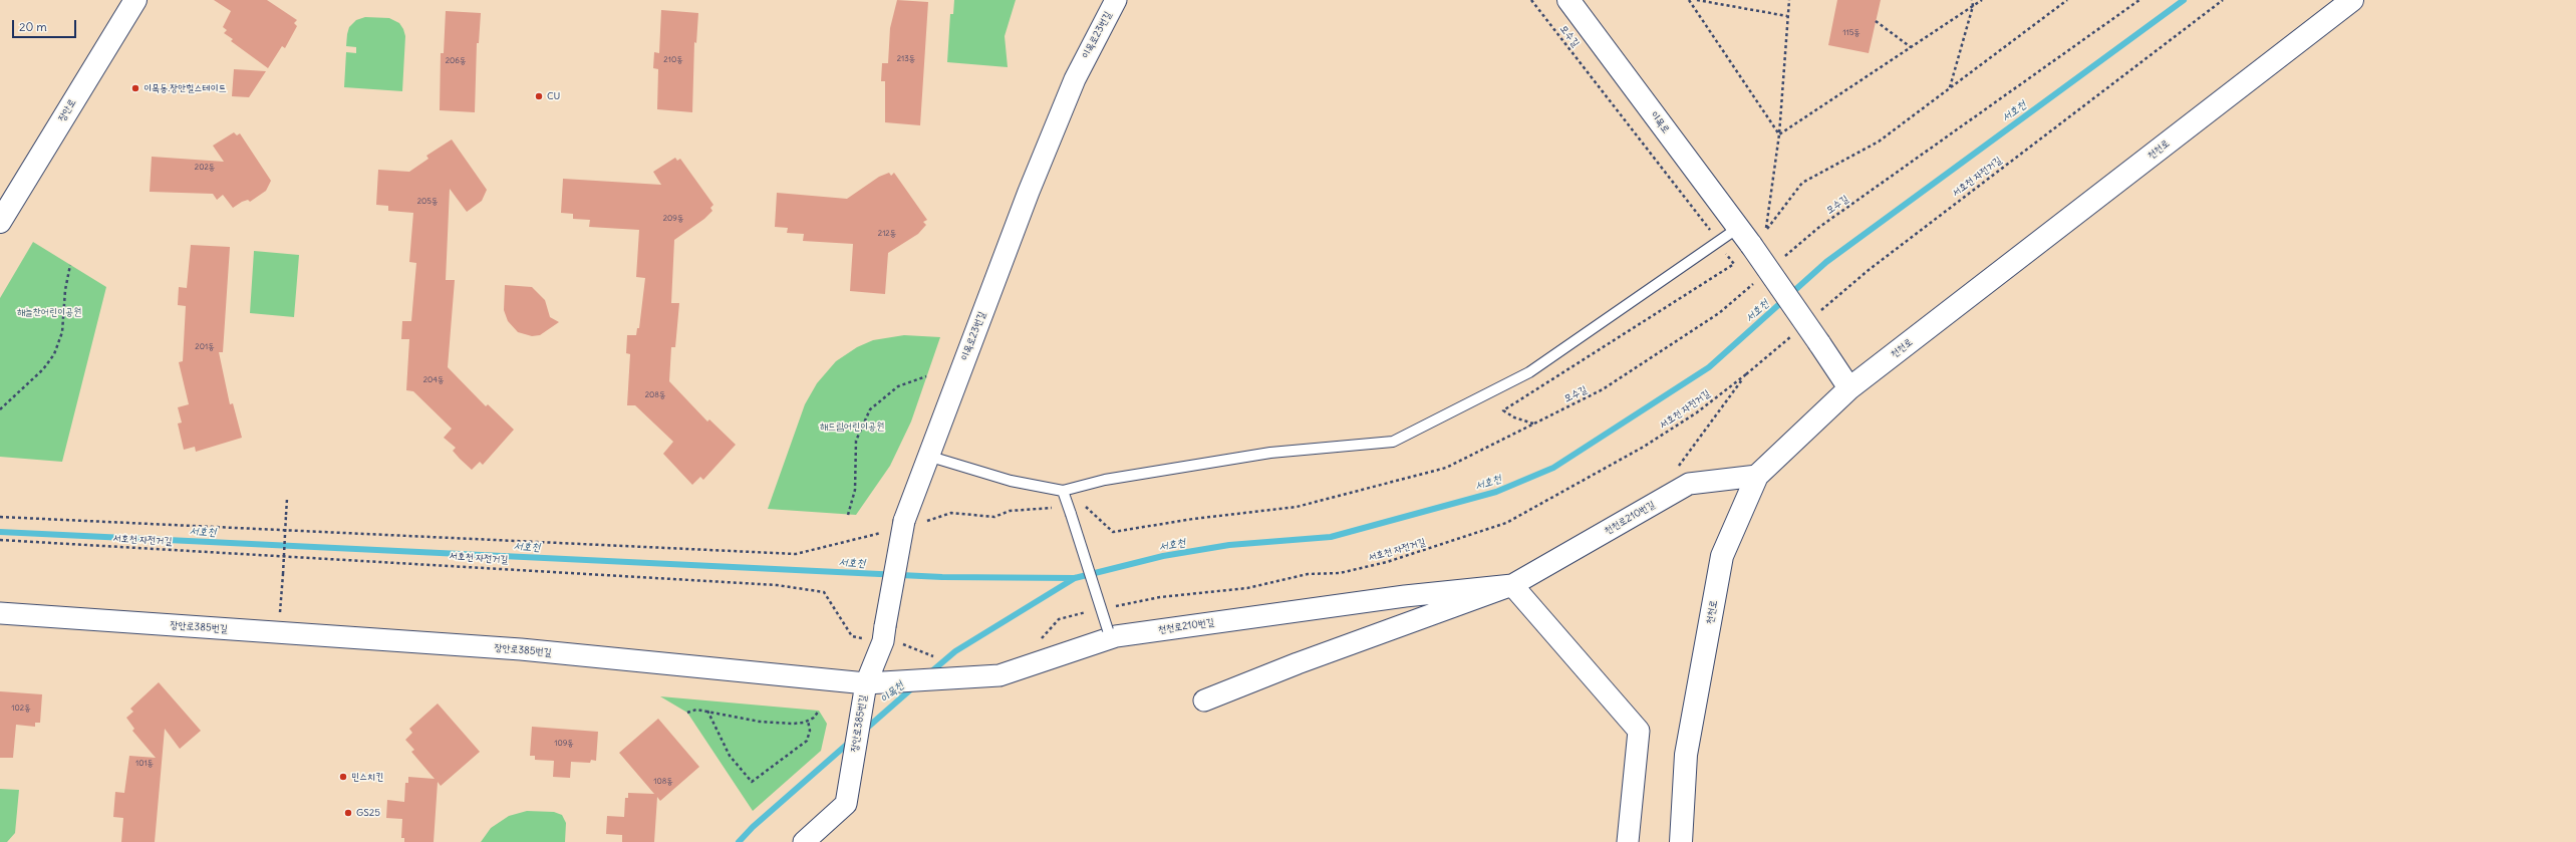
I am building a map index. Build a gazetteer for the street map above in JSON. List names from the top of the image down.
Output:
{
  "streets": {
    "street": [
      "이목로23번길",
      "장안로",
      "이목로",
      "천천로",
      "천천로210번길",
      "장안로385번길"
    ],
    "path": ["모수길", "서호천 자전거길"]
  },
  "crossings": [
    ["이목로23번길", "서호천 자전거길"],
    ["이목로23번길", "천천로210번길"],
    ["이목로23번길", "장안로385번길"],
    ["이목로", "천천로"],
    ["천천로", "천천로210번길"],
    ["서호천 자전거길", "천천로210번길"],
    ["천천로210번길", "장안로385번길"]
  ],
  "water": ["서호천", "이목천"],
  "parks": ["해늘찬어린이공원", "해드림어린이공원"],
  "places": [
    "이목동.장안힐스테이트",
    "CU",
    "민스치킨",
    "GS25"
  ],
  "house_numbers": [
    "115동",
    "213동",
    "210동",
    "206동",
    "202동",
    "205동",
    "209동",
    "212동",
    "201동",
    "204동",
    "208동",
    "102동",
    "109동",
    "101동",
    "108동"
  ],
  "scale_bar": "20 m"
}
